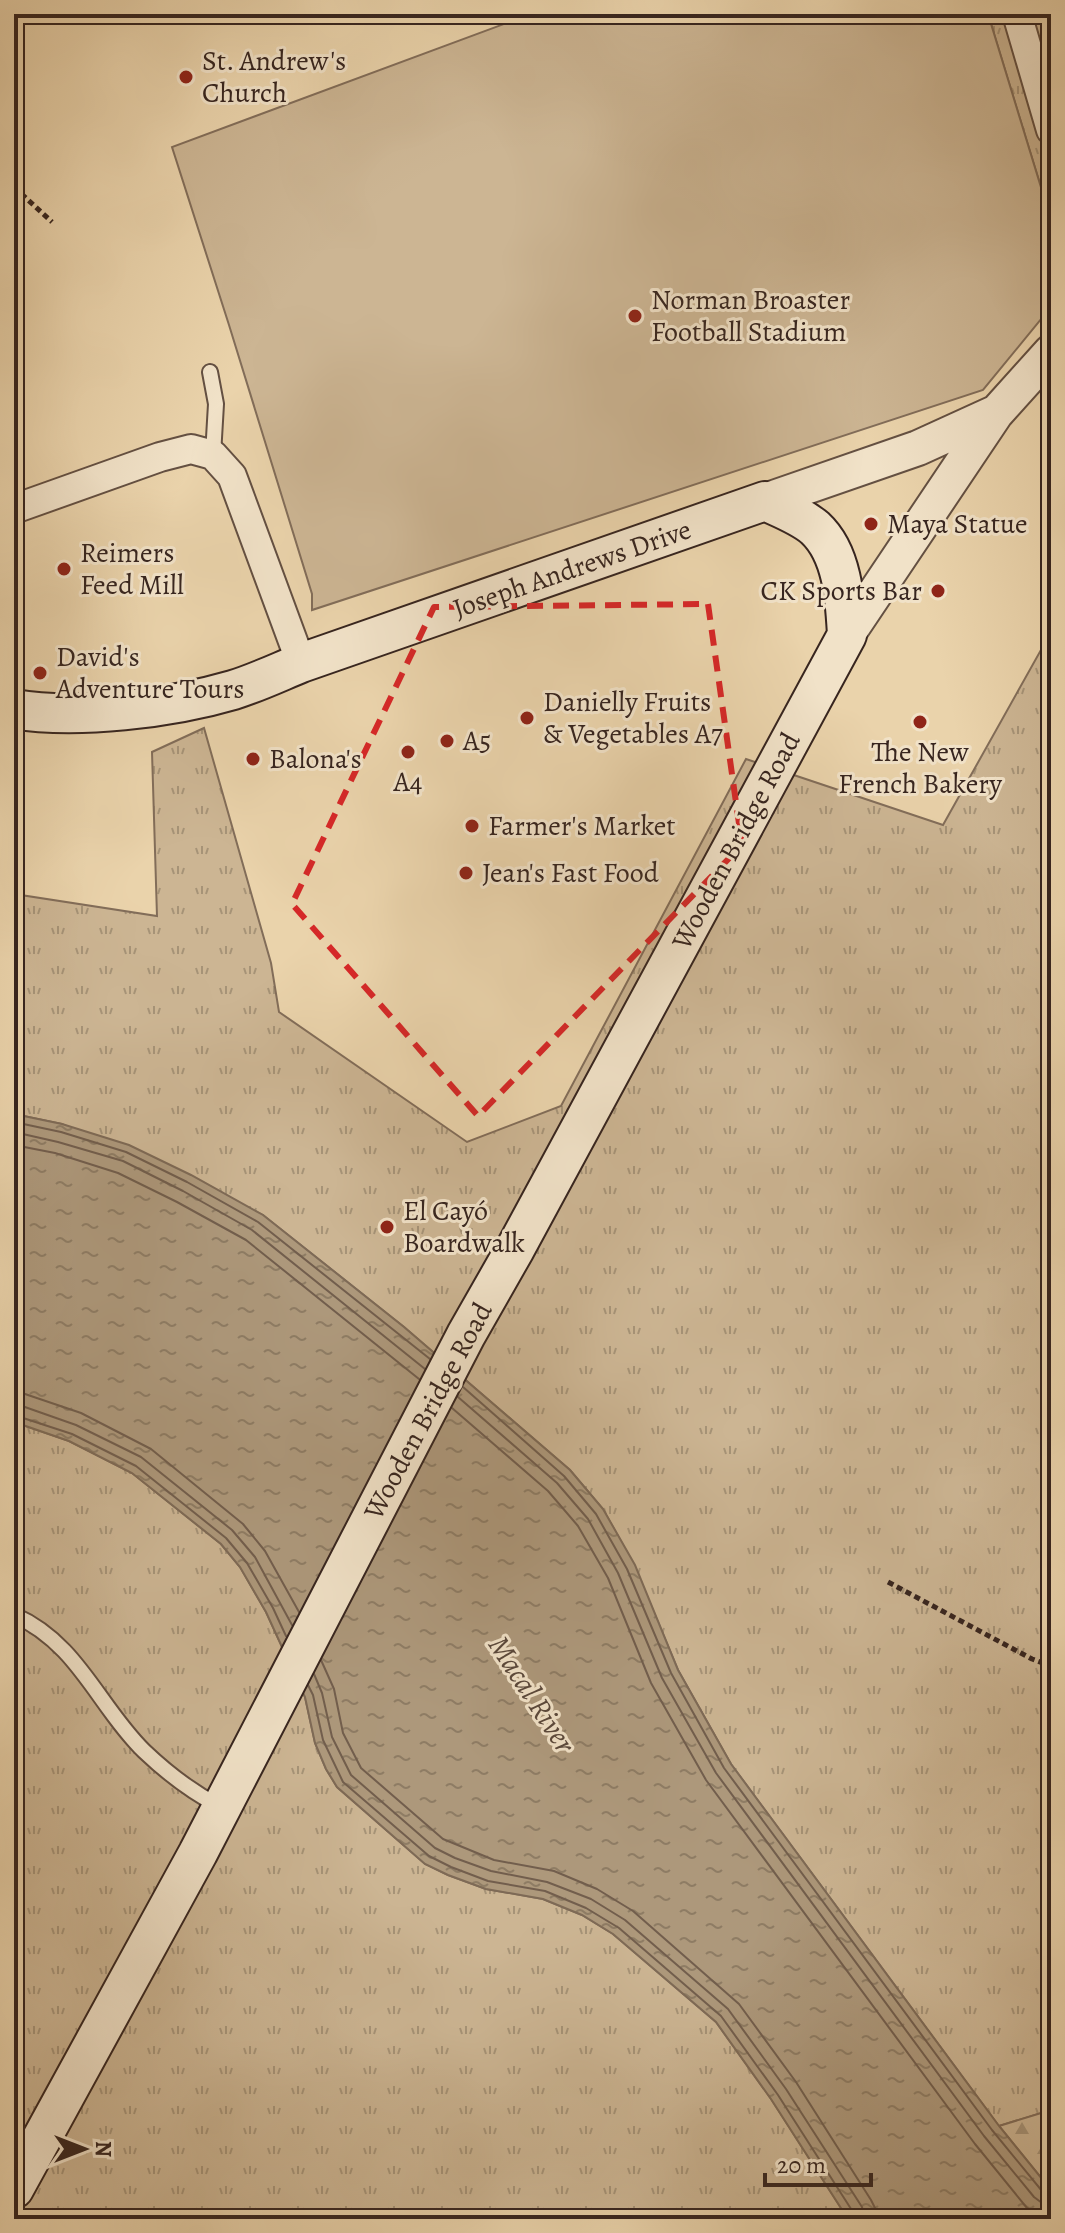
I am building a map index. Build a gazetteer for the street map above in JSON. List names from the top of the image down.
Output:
{
  "streets": {
    "main road": ["Joseph Andrews Drive", "Wooden Bridge Road"]
  },
  "water": ["Macal River"],
  "places": [
    "St. Andrew's Church",
    "Norman Broaster Football Stadium",
    "Maya Statue",
    "Reimers Feed Mill",
    "CK Sports Bar",
    "David's Adventure Tours",
    "Danielly Fruits & Vegetables A7",
    "The New French Bakery",
    "A5",
    "A4",
    "Balona's",
    "Farmer's Market",
    "Jean's Fast Food",
    "El Cayó Boardwalk"
  ],
  "scale_bar": "20 m",
  "north": "right"
}
